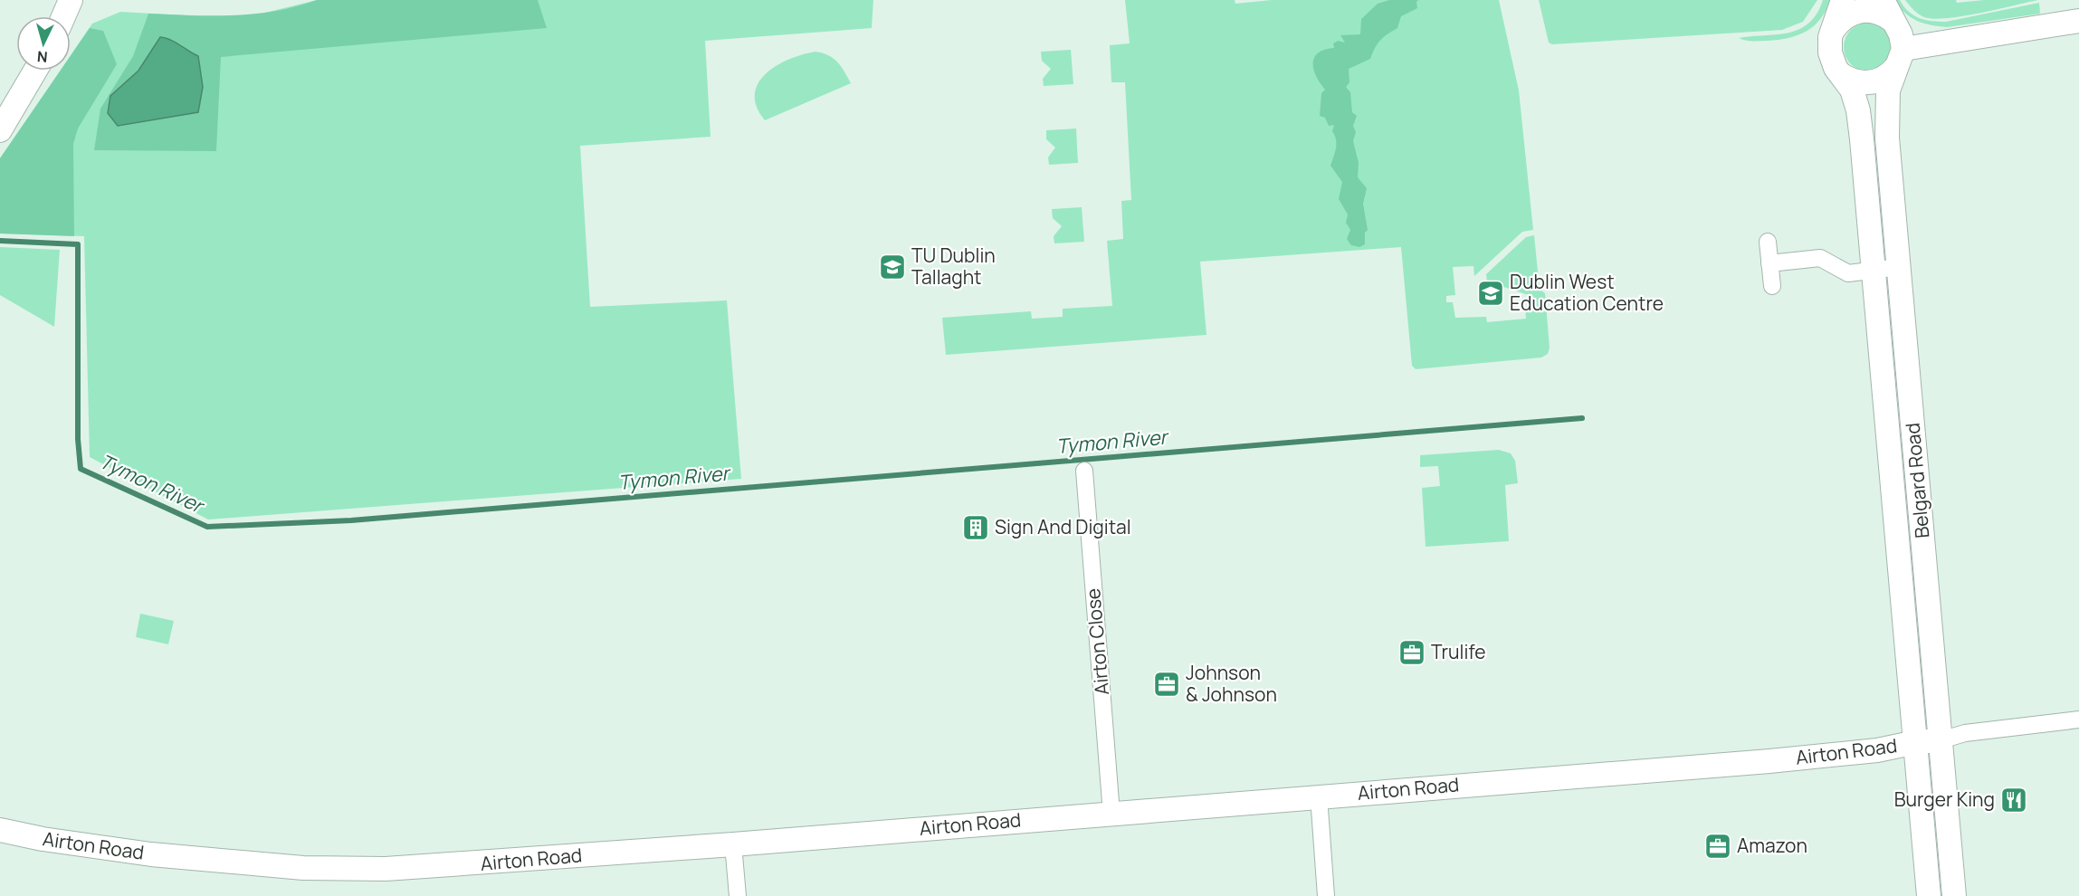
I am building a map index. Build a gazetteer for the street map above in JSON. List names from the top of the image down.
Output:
{
  "streets": {
    "street": ["Belgard Road", "Airton Close", "Airton Road"]
  },
  "crossings": [
    ["Belgard Road", "Airton Road"],
    ["Airton Close", "Airton Road"]
  ],
  "water": ["Tymon River"],
  "places": {
    "school or university": ["TU Dublin Tallaght", "Dublin West Education Centre"],
    "building": ["Sign And Digital"],
    "office": ["Trulife", "Johnson & Johnson", "Amazon"],
    "restaurant": ["Burger King"]
  },
  "north": "bottom"
}
